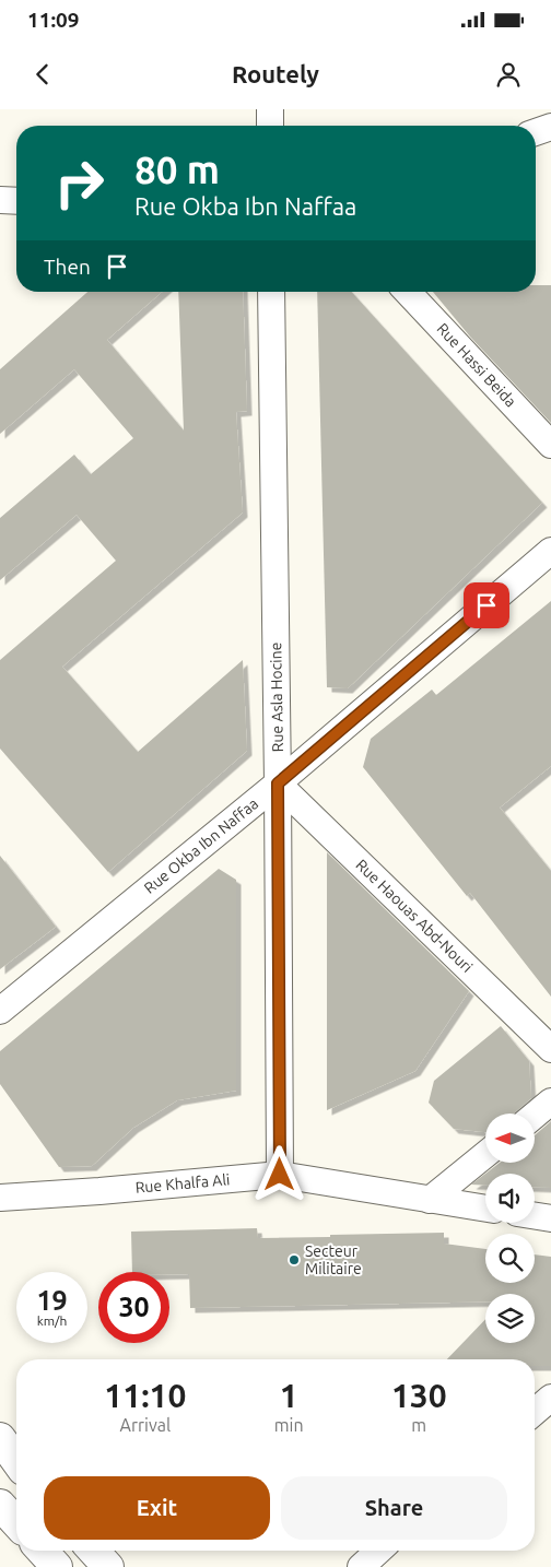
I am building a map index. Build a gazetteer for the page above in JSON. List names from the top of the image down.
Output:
{
  "streets": {
    "street": [
      "Rue Hassi Beida",
      "Rue Asla Hocine",
      "Rue Okba Ibn Naffaa",
      "Rue Haouas Abd-Nouri",
      "Rue Khalfa Ali"
    ]
  },
  "crossings": [
    ["Rue Asla Hocine", "Rue Okba Ibn Naffaa"],
    ["Rue Asla Hocine", "Rue Haouas Abd-Nouri"],
    ["Rue Asla Hocine", "Rue Khalfa Ali"],
    ["Rue Okba Ibn Naffaa", "Rue Haouas Abd-Nouri"]
  ],
  "places": ["Secteur Militaire"],
  "north": "left",
  "page": {
    "status": "11:09",
    "header": "Routely",
    "turn": ["80 m", "Rue Okba Ibn Naffaa"],
    "then": "Then",
    "speed": "19 km/h",
    "limit": "30",
    "eta": [
      "11:10",
      "Arrival",
      "1",
      "min",
      "130",
      "m"
    ],
    "buttons": ["Exit", "Share"]
  }
}
